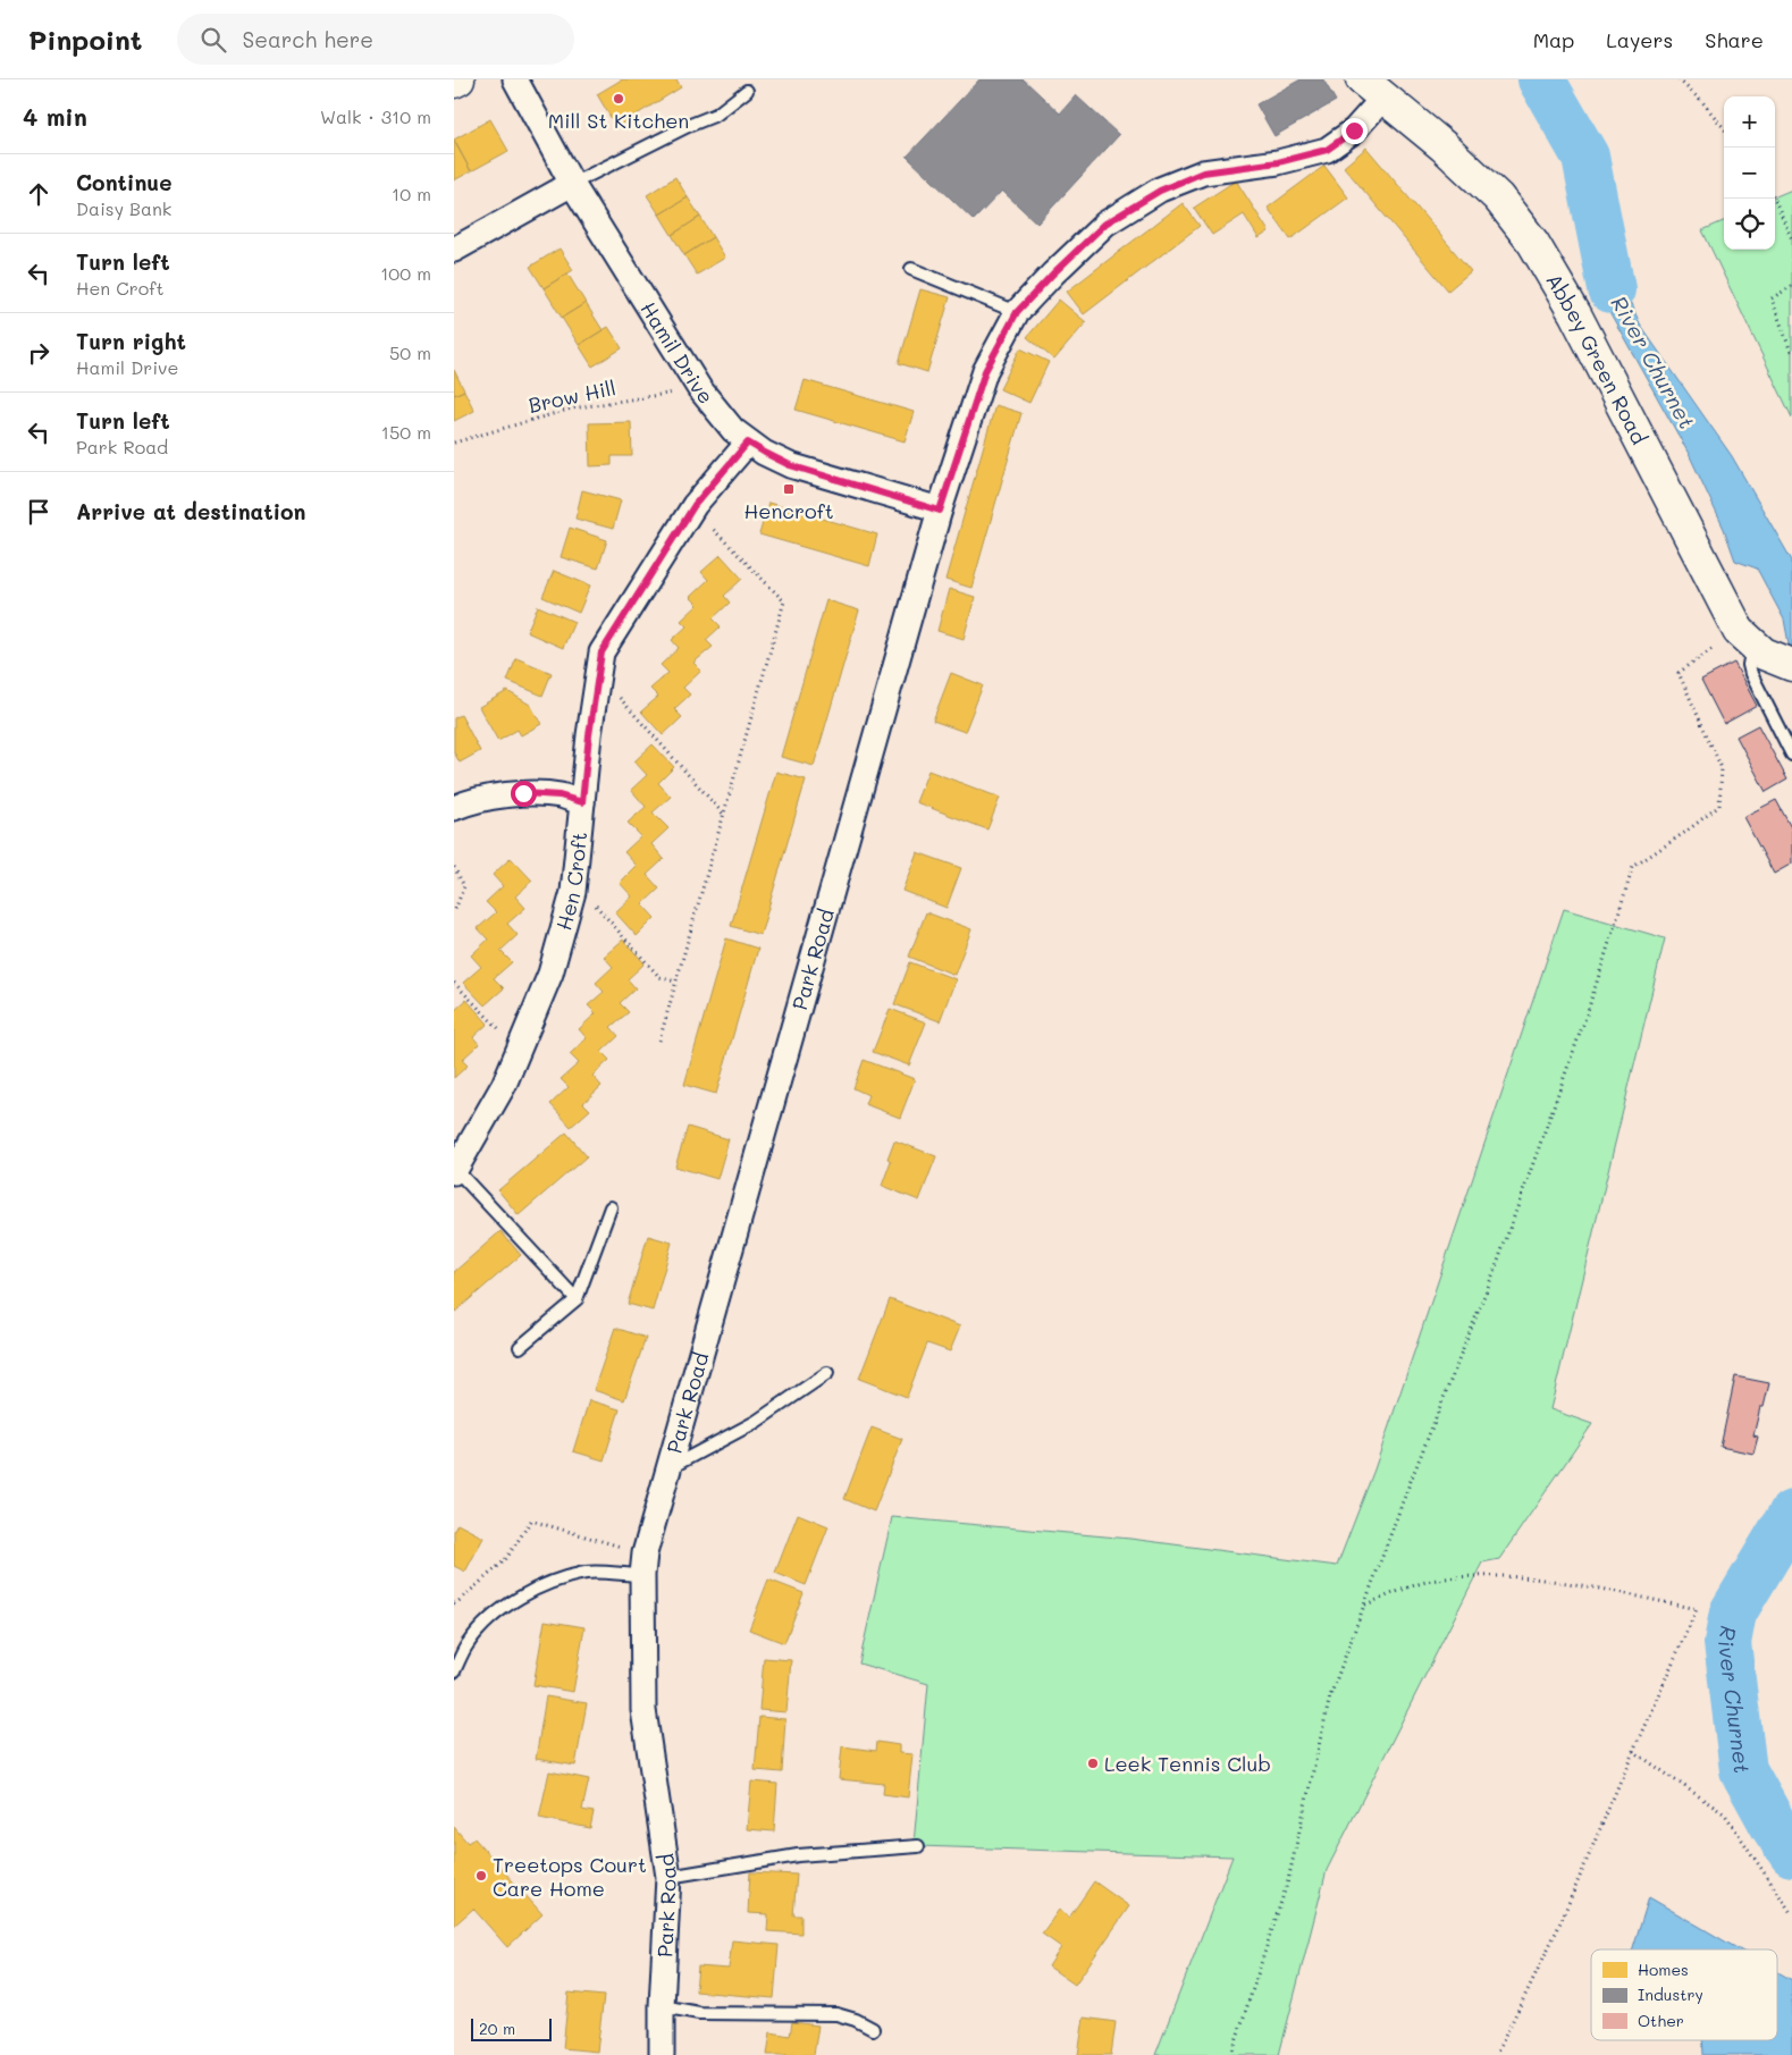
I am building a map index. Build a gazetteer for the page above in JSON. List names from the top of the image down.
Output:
{
  "streets": {
    "main road": ["Abbey Green Road"],
    "street": ["Hamil Drive", "Hen Croft", "Park Road"],
    "path": ["Brow Hill"]
  },
  "crossings": [
    ["Hamil Drive", "Brow Hill"],
    ["Hamil Drive", "Hen Croft"],
    ["Hamil Drive", "Park Road"],
    ["Abbey Green Road", "Park Road"]
  ],
  "water": ["River Churnet"],
  "places": {
    "other": ["Mill St Kitchen", "Leek Tennis Club", "Treetops Court Care Home"],
    "transit": ["Hencroft"]
  },
  "legend": ["Homes", "Industry", "Other"],
  "scale_bar": "20 m",
  "page": {
    "header": "Pinpoint",
    "search": "Search here",
    "nav": ["Map", "Layers", "Share"],
    "heading": ["4 min", "Walk · 310 m"],
    "map_buttons": ["+", "−"],
    "list": [
      ["Continue", "Daisy Bank", "10 m"],
      ["Turn left", "Hen Croft", "100 m"],
      ["Turn right", "Hamil Drive", "50 m"],
      ["Turn left", "Park Road", "150 m"],
      "Arrive at destination"
    ],
    "scale": "20 m"
  }
}
